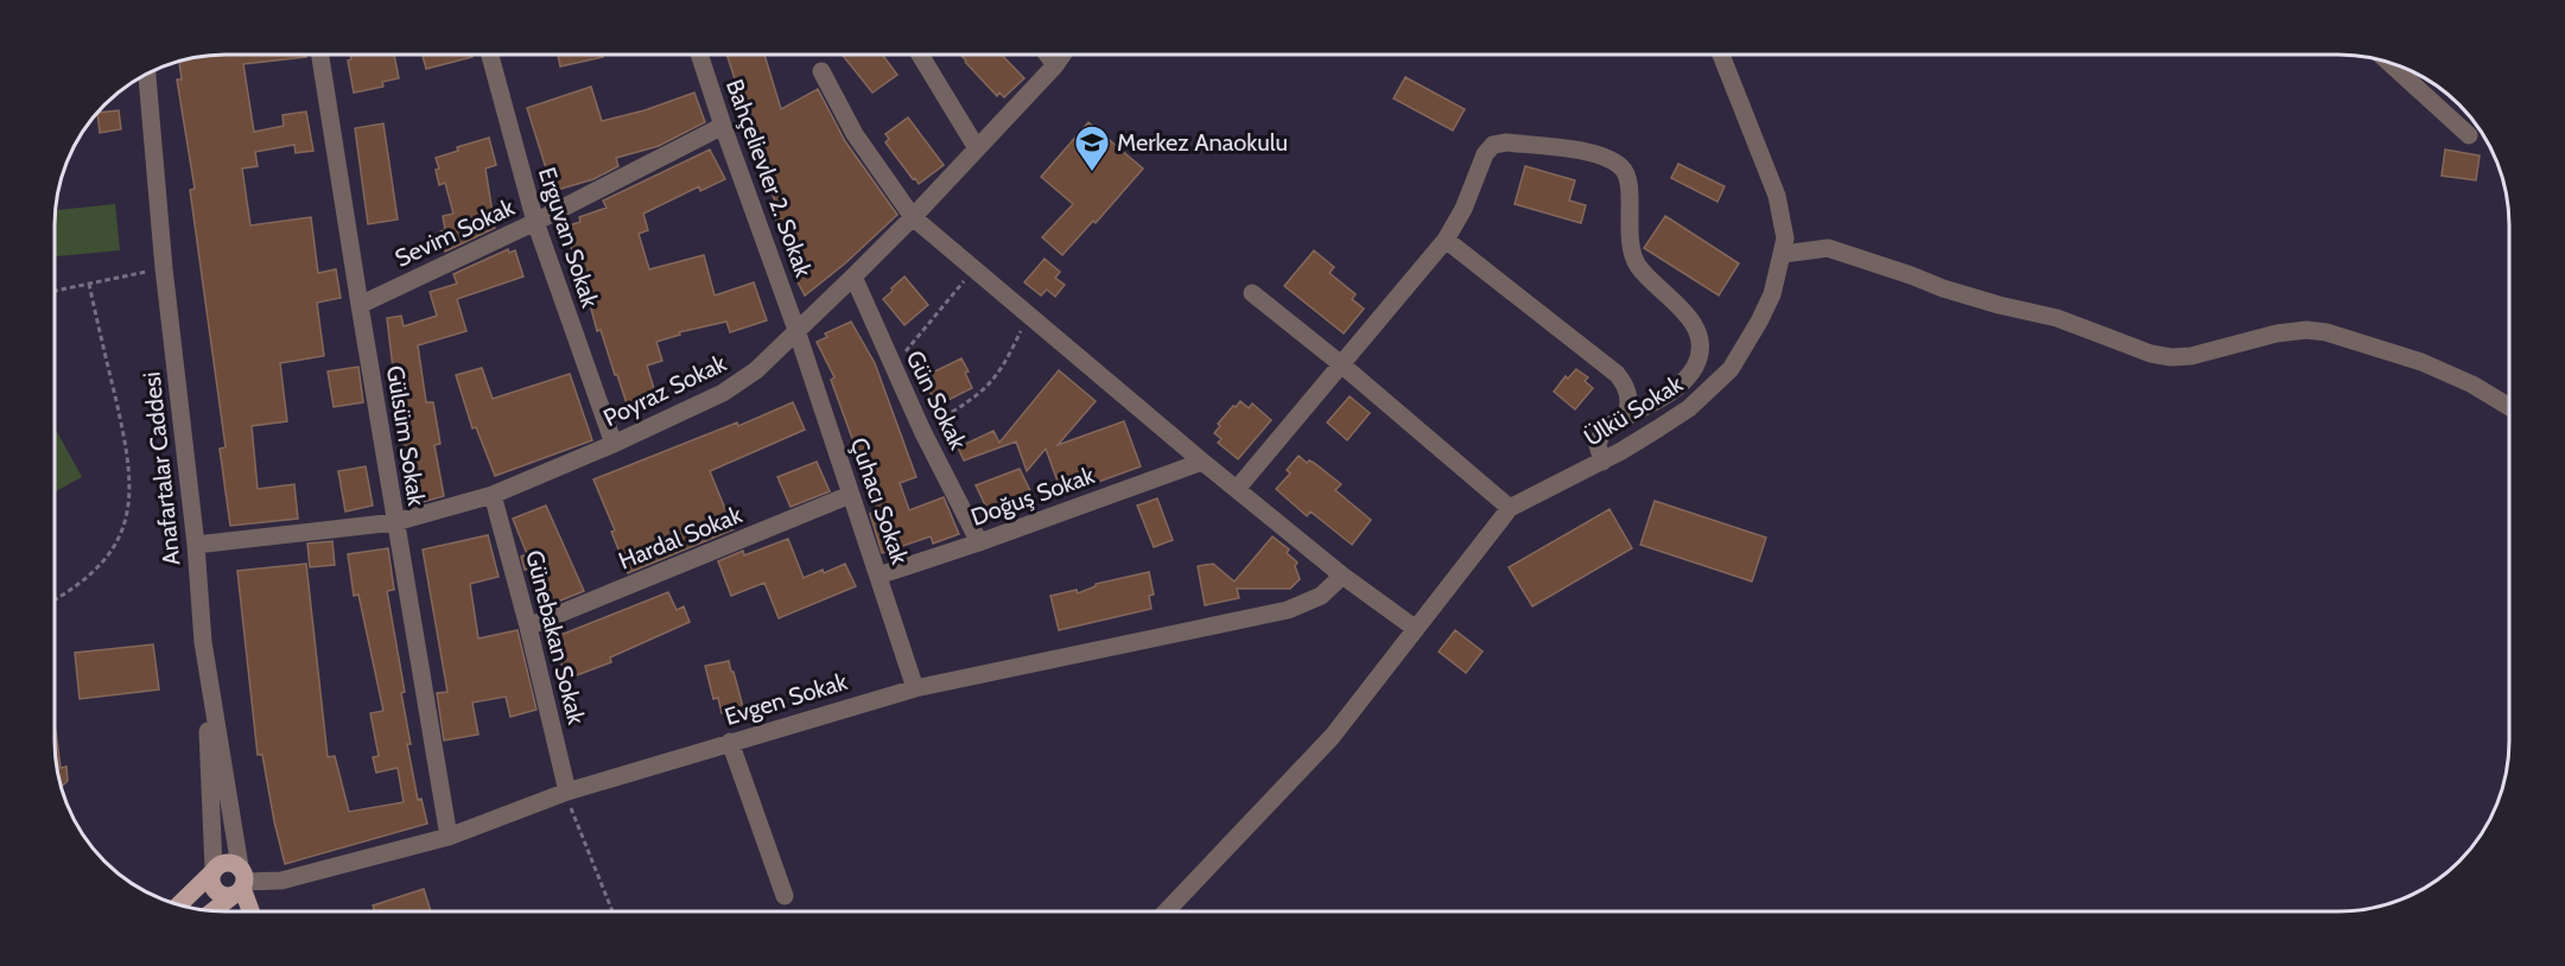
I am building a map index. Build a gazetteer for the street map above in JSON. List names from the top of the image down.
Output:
{
  "streets": {
    "street": [
      "Bahçelievler 2. Sokak",
      "Sevim Sokak",
      "Erguvan Sokak",
      "Poyraz Sokak",
      "Gün Sokak",
      "Ülkü Sokak",
      "Gülsüm Sokak",
      "Anafartalar Caddesi",
      "Doğuş Sokak",
      "Çuhacı Sokak",
      "Hardal Sokak",
      "Günebakan Sokak",
      "Evgen Sokak"
    ]
  },
  "crossings": [
    ["Bahçelievler 2. Sokak", "Sevim Sokak"],
    ["Bahçelievler 2. Sokak", "Poyraz Sokak"],
    ["Bahçelievler 2. Sokak", "Çuhacı Sokak"],
    ["Sevim Sokak", "Erguvan Sokak"],
    ["Sevim Sokak", "Gülsüm Sokak"],
    ["Erguvan Sokak", "Poyraz Sokak"],
    ["Poyraz Sokak", "Gün Sokak"],
    ["Poyraz Sokak", "Gülsüm Sokak"],
    ["Poyraz Sokak", "Anafartalar Caddesi"],
    ["Poyraz Sokak", "Çuhacı Sokak"],
    ["Poyraz Sokak", "Günebakan Sokak"],
    ["Gün Sokak", "Doğuş Sokak"],
    ["Gülsüm Sokak", "Evgen Sokak"],
    ["Anafartalar Caddesi", "Evgen Sokak"],
    ["Doğuş Sokak", "Çuhacı Sokak"],
    ["Çuhacı Sokak", "Hardal Sokak"],
    ["Çuhacı Sokak", "Evgen Sokak"],
    ["Hardal Sokak", "Günebakan Sokak"],
    ["Günebakan Sokak", "Evgen Sokak"]
  ],
  "places": {
    "school or university": ["Merkez Anaokulu"]
  }
}
